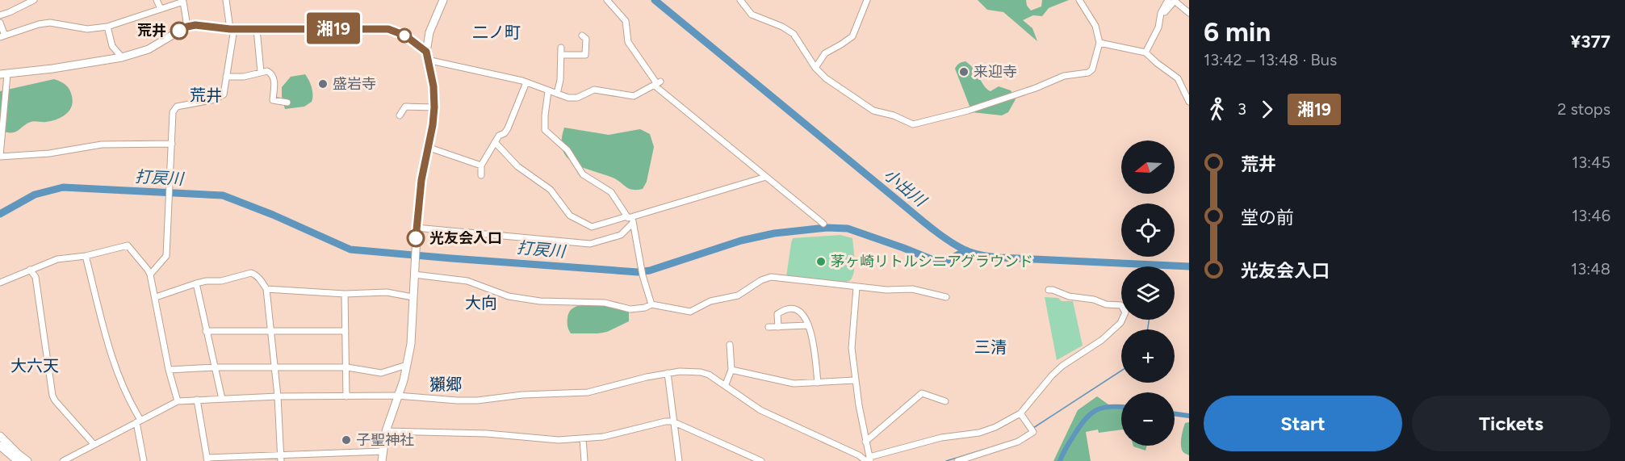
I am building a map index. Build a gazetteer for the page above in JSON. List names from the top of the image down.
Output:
{
  "districts": [
    "二ノ町",
    "荒井",
    "大向",
    "三清",
    "大六天",
    "獺郷"
  ],
  "water": ["打戻川", "小出川"],
  "places": [
    "荒井",
    "来迎寺",
    "盛岩寺",
    "光友会入口",
    "茅ヶ崎リトルシニアグラウンド",
    "子聖神社"
  ],
  "lines": ["bus line 湘19"],
  "north": "left",
  "page": {
    "on_map": "湘19",
    "heading": ["6 min", "13:42 – 13:48 · Bus", "¥377"],
    "legs": ["3", "湘19", "2 stops"],
    "list": [
      {
        "name": "荒井",
        "value": "13:45"
      },
      {
        "name": "堂の前",
        "value": "13:46"
      },
      {
        "name": "光友会入口",
        "value": "13:48"
      }
    ],
    "map_buttons": ["+", "−"],
    "buttons": ["Start", "Tickets"]
  }
}
